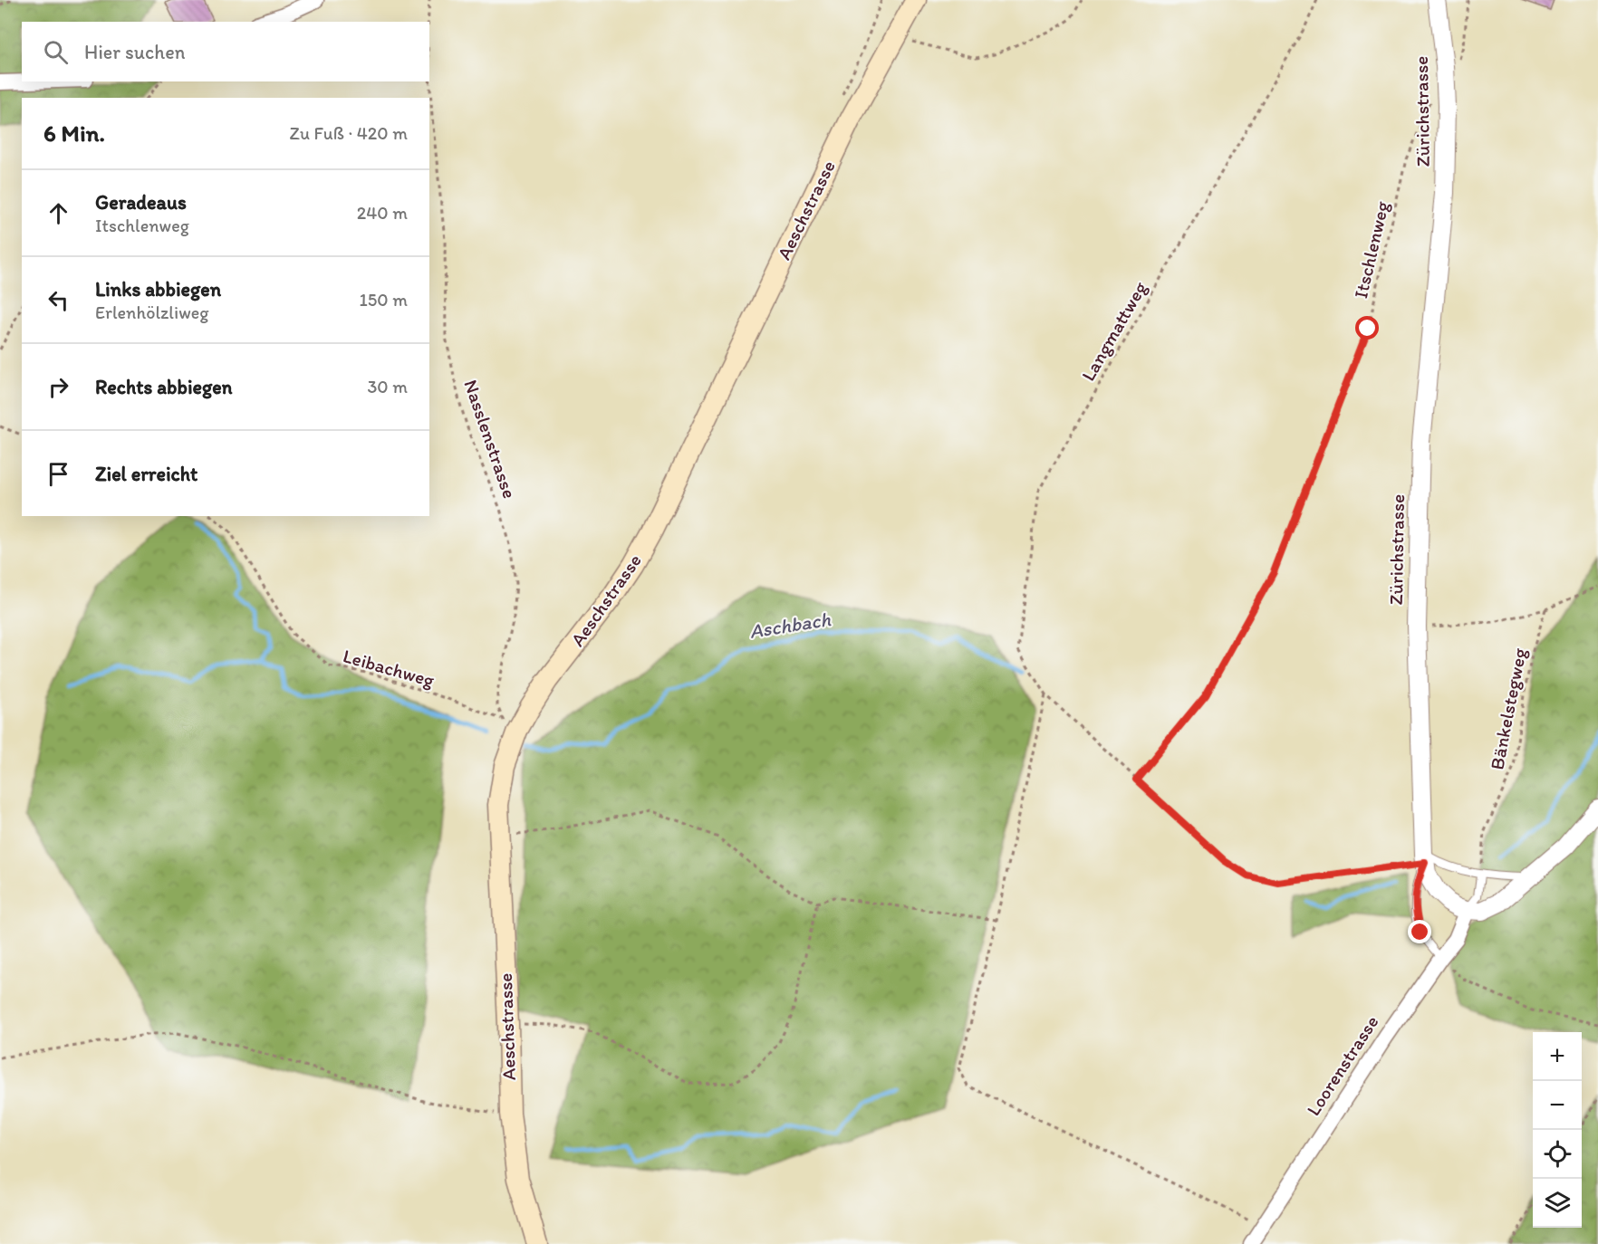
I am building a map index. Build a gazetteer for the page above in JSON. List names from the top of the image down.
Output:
{
  "streets": {
    "main road": ["Aeschstrasse"],
    "street": ["Zürichstrasse", "Loorenstrasse"],
    "path": [
      "Itschlenweg",
      "Langmattweg",
      "Nasslenstrasse",
      "Leibachweg",
      "Bänkelstegweg"
    ]
  },
  "crossings": [
    ["Zürichstrasse", "Langmattweg"],
    ["Zürichstrasse", "Bänkelstegweg"],
    ["Zürichstrasse", "Loorenstrasse"],
    ["Aeschstrasse", "Nasslenstrasse"],
    ["Aeschstrasse", "Leibachweg"],
    ["Itschlenweg", "Langmattweg"],
    ["Nasslenstrasse", "Leibachweg"]
  ],
  "water": ["Aschbach"],
  "page": {
    "search": "Hier suchen",
    "heading": ["6 Min.", "Zu Fuß · 420 m"],
    "list": [
      ["Geradeaus", "Itschlenweg", "240 m"],
      ["Links abbiegen", "Erlenhölzliweg", "150 m"],
      ["Rechts abbiegen", "30 m"],
      "Ziel erreicht"
    ],
    "map_buttons": ["+", "−"]
  }
}
